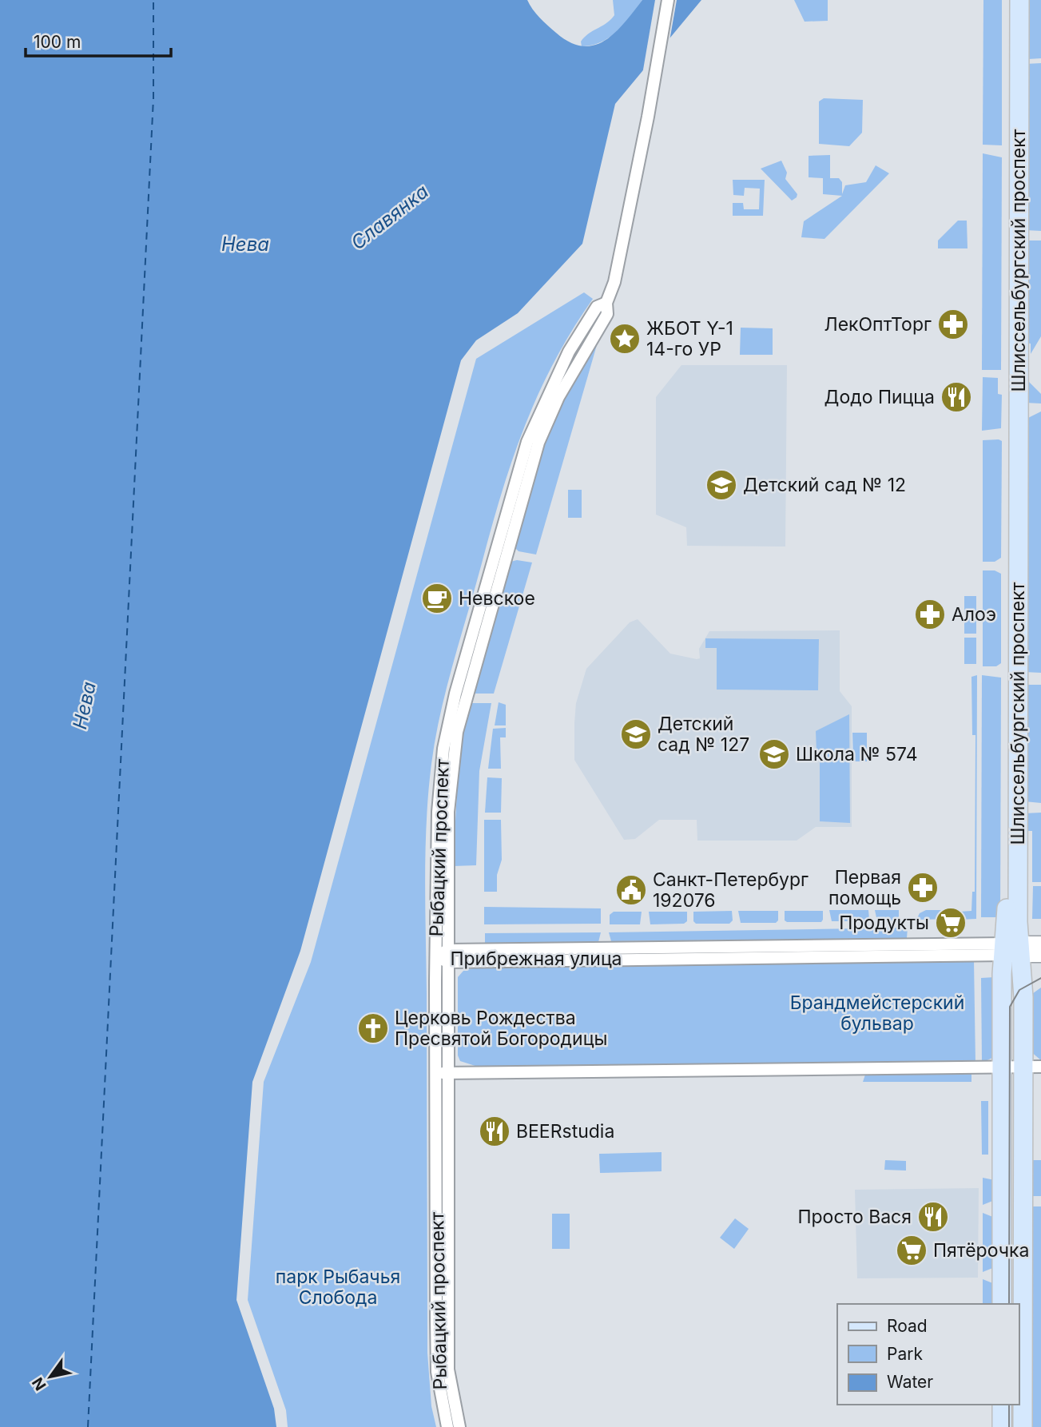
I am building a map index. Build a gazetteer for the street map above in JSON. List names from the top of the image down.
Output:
{
  "streets": {
    "main road": ["Шлиссельбургский проспект"],
    "street": ["Рыбацкий проспект", "Прибрежная улица"]
  },
  "crossings": [
    ["Шлиссельбургский проспект", "Прибрежная улица"],
    ["Рыбацкий проспект", "Прибрежная улица"]
  ],
  "water": ["Славянка", "Нева"],
  "parks": ["Брандмейстерский бульвар", "парк Рыбачья Слобода"],
  "places": {
    "pharmacy": ["ЛекОптТорг", "Алоэ", "Первая помощь"],
    "place": ["ЖБОТ Y-1 14-го УР"],
    "restaurant": ["Додо Пицца", "BEERstudia", "Просто Вася"],
    "school or university": ["Детский сад № 12", "Детский сад № 127", "Школа № 574"],
    "cafe": ["Невское"],
    "public building": ["Санкт-Петербург 192076"],
    "supermarket": ["Продукты", "Пятёрочка"],
    "church": ["Церковь Рождества Пресвятой Богородицы"]
  },
  "legend": ["Road", "Park", "Water"],
  "scale_bar": "100 m",
  "north": "bottom left"
}
